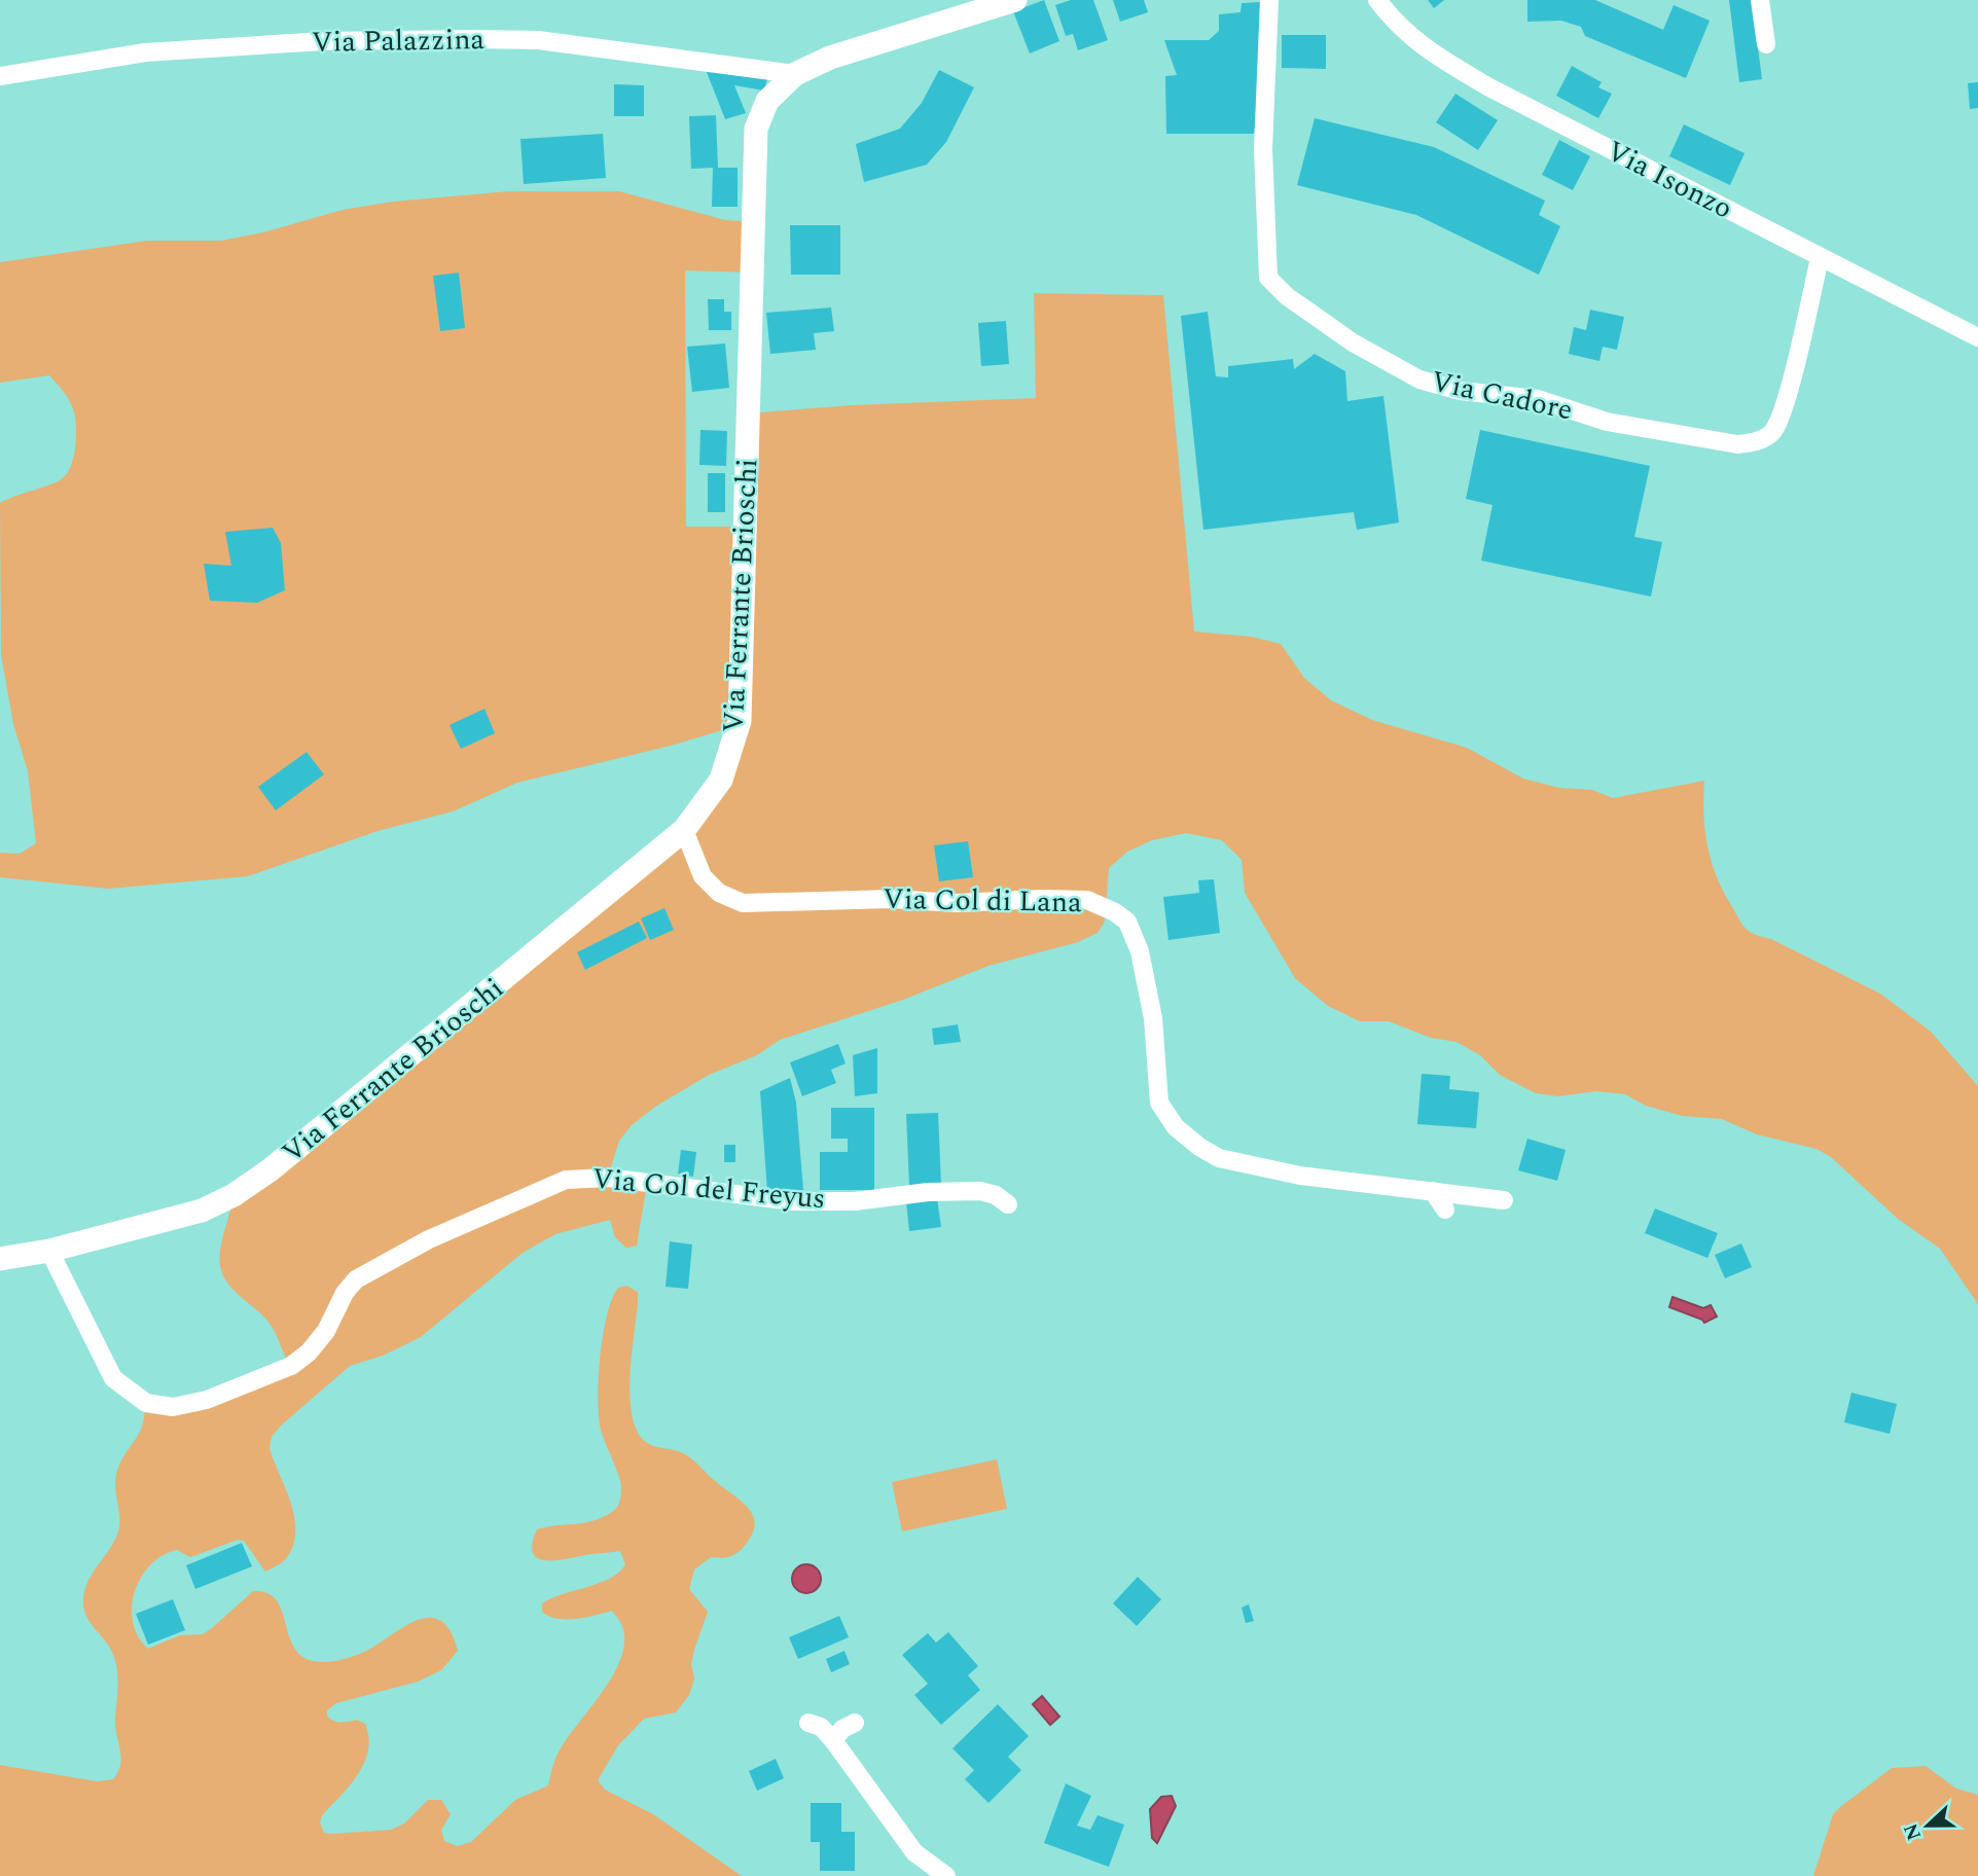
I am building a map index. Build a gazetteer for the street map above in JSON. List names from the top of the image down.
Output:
{
  "streets": {
    "street": [
      "Via Palazzina",
      "Via Isonzo",
      "Via Cadore",
      "Via Ferrante Brioschi",
      "Via Col di Lana",
      "Via Col del Freyus"
    ]
  },
  "crossings": [
    ["Via Palazzina", "Via Ferrante Brioschi"],
    ["Via Isonzo", "Via Cadore"],
    ["Via Ferrante Brioschi", "Via Col di Lana"],
    ["Via Ferrante Brioschi", "Via Col del Freyus"]
  ],
  "north": "left"
}
